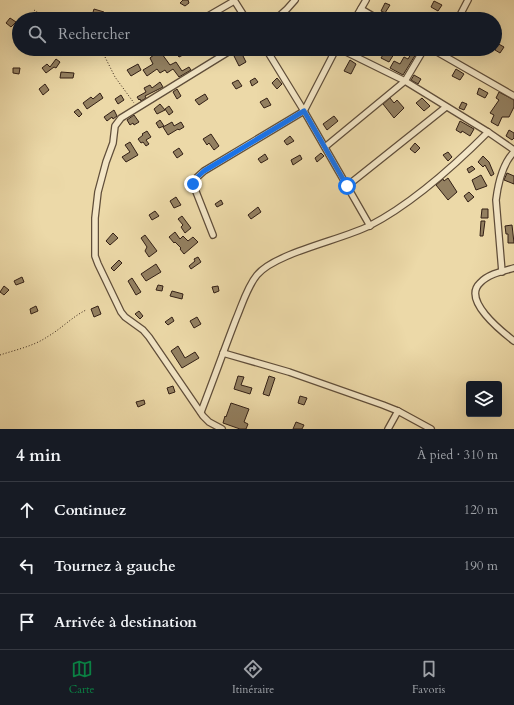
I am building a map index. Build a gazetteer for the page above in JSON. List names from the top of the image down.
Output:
{
  "page": {
    "search": "Rechercher",
    "heading": ["4 min", "À pied · 310 m"],
    "list": [
      ["Continuez", "120 m"],
      ["Tournez à gauche", "190 m"],
      "Arrivée à destination"
    ],
    "nav": ["Carte", "Itinéraire", "Favoris"]
  }
}
